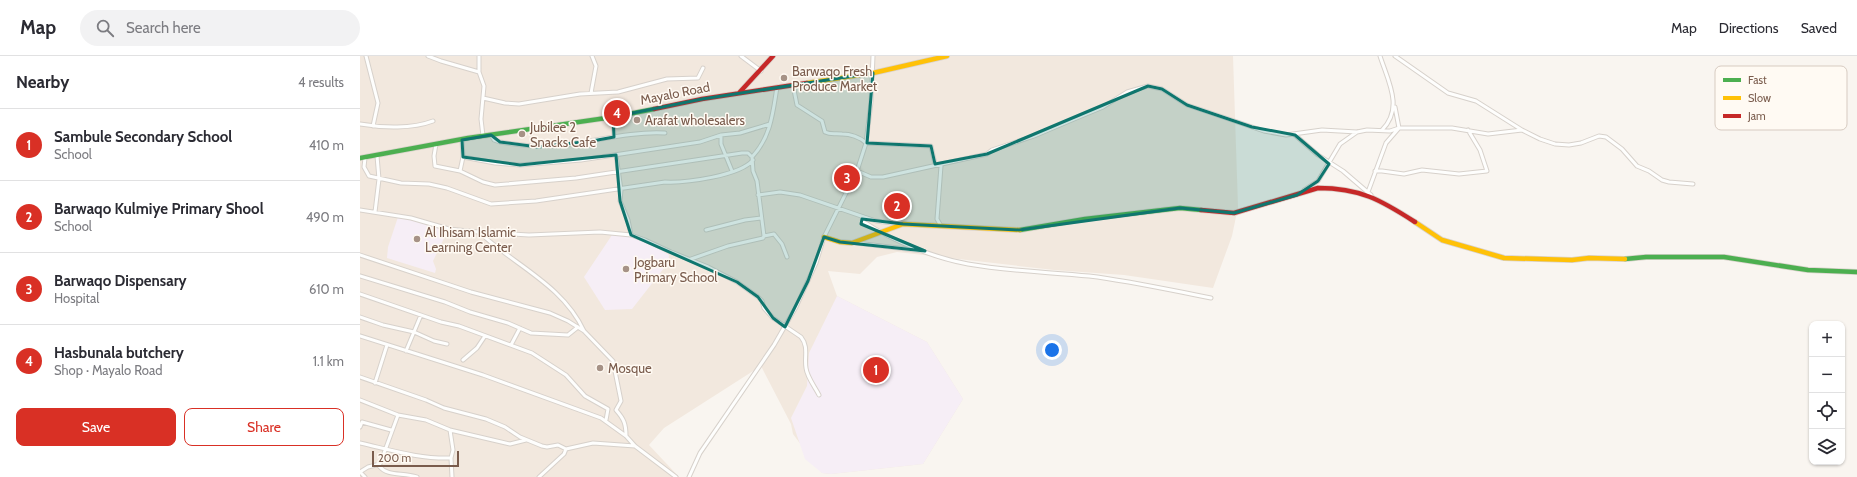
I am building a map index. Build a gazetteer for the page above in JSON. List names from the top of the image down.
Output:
{
  "streets": {
    "street": ["Mayalo Road"]
  },
  "places": [
    "Barwaqo Fresh Produce Market",
    "Arafat wholesalers",
    "Jubilee 2 Snacks Cafe",
    "Al Ihisam Islamic Learning Center",
    "Jogbaru Primary School",
    "Mosque"
  ],
  "legend": ["Fast", "Slow", "Jam"],
  "scale_bar": "200 m",
  "page": {
    "header": "Map",
    "search": "Search here",
    "nav": ["Map", "Directions", "Saved"],
    "heading": ["Nearby", "4 results"],
    "pins": [
      "4",
      "3",
      "2",
      "1"
    ],
    "list": [
      {
        "mark": "1",
        "name": "Sambule Secondary School",
        "note": "School",
        "value": "410 m"
      },
      {
        "mark": "2",
        "name": "Barwaqo Kulmiye Primary Shool",
        "note": "School",
        "value": "490 m"
      },
      {
        "mark": "3",
        "name": "Barwaqo Dispensary",
        "note": "Hospital",
        "value": "610 m"
      },
      {
        "mark": "4",
        "name": "Hasbunala butchery",
        "note": "Shop · Mayalo Road",
        "value": "1.1 km"
      }
    ],
    "map_buttons": ["+", "−"],
    "buttons": ["Save", "Share"],
    "scale": "200 m"
  }
}
